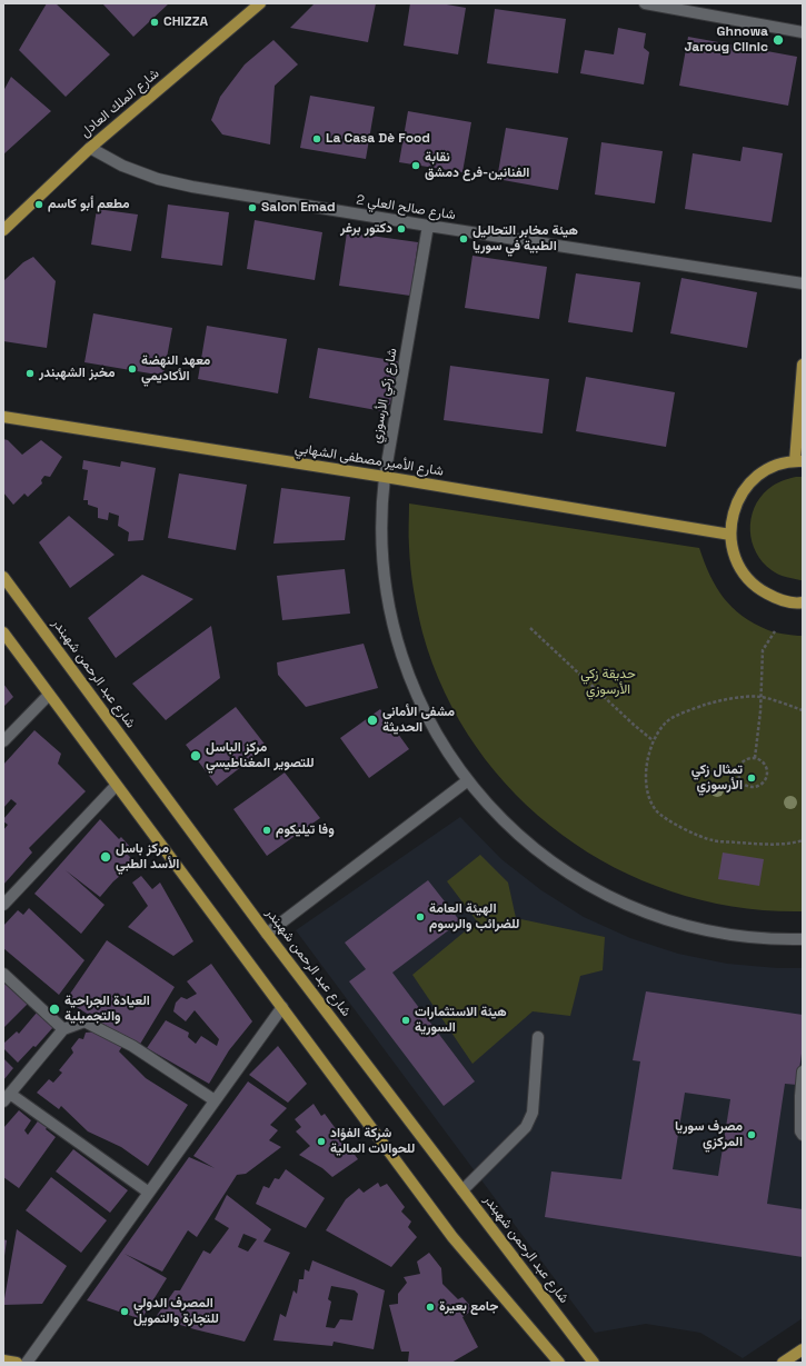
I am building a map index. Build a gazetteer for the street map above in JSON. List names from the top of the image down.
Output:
{
  "streets": {
    "main road": ["شارع الملك العادل", "شارع الأمير مصطفى الشهابي", "شارع عبد الرحمن شهبندر"],
    "street": ["شارع صالح العلي 2", "شارع زكي الأرسوزي"]
  },
  "crossings": [
    ["شارع الملك العادل", "شارع صالح العلي 2"],
    ["شارع صالح العلي 2", "شارع زكي الأرسوزي"],
    ["شارع زكي الأرسوزي", "شارع الأمير مصطفى الشهابي"]
  ],
  "parks": ["حديقة زكي الأرسوزي"],
  "places": [
    "CHIZZA",
    "Ghnowa Jaroug Clinic",
    "La Casa Dè Food",
    "نقابة الفنانين-فرع دمشق",
    "مطعم أبو كاسم",
    "Salon Emad",
    "دكتور برغر",
    "هيئة مخابر التحاليل الطبية في سوريا",
    "معهد النهضة الأكاديمي",
    "مخبز الشهبندر",
    "مشفى الأماني الحديثة",
    "مركز الباسل للتصوير المغناطيسي",
    "تمثال زكي الأرسوزي",
    "وفا تيليكوم",
    "مركز باسل الأسد الطبي",
    "الهيئة العامة للضرائب والرسوم",
    "العيادة الجراحية والتجميلية",
    "هيئة الاستثمارات السورية",
    "مصرف سوريا المركزي",
    "شركة الفؤاد للحوالات المالية",
    "جامع بعيرة",
    "المصرف الدولي للتجارة والتمويل"
  ]
}
